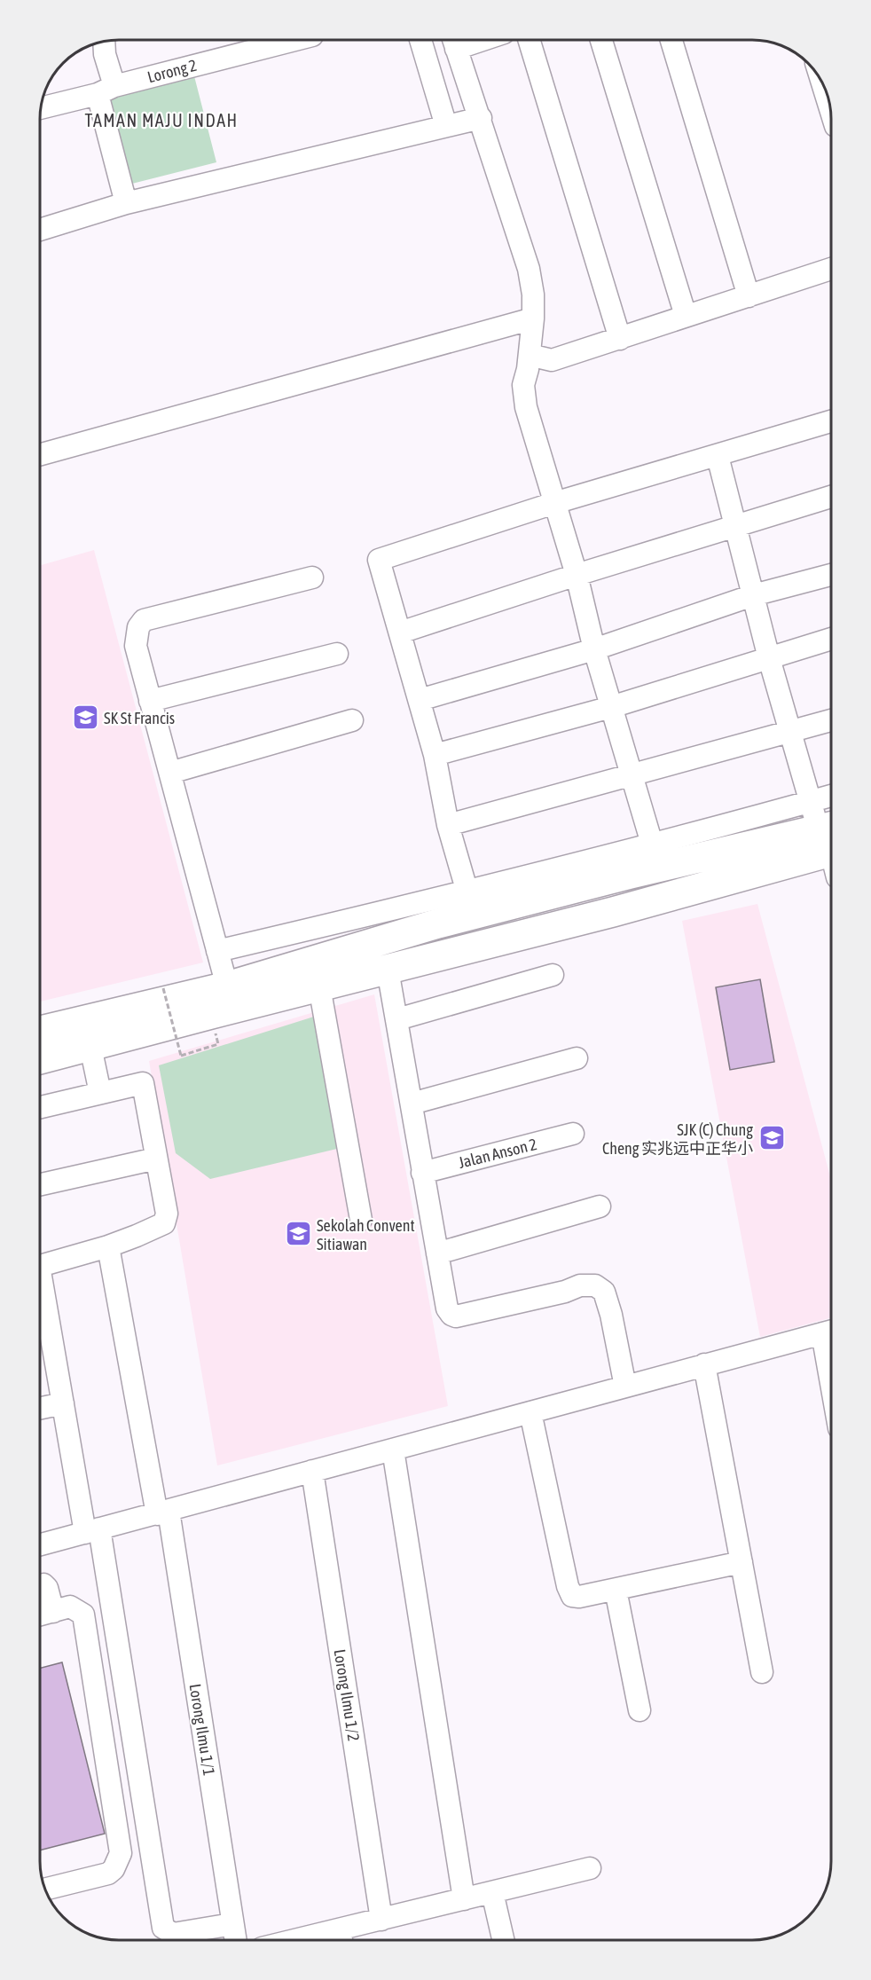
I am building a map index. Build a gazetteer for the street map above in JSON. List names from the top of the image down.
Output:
{
  "streets": {
    "street": [
      "Lorong 2",
      "Jalan Anson 2",
      "Lorong Ilmu 1/2",
      "Lorong Ilmu 1/1"
    ]
  },
  "districts": ["TAMAN MAJU INDAH"],
  "places": {
    "school or university": ["SK St Francis", "SJK (C) Chung Cheng 实兆远中正华小", "Sekolah Convent Sitiawan"]
  }
}
